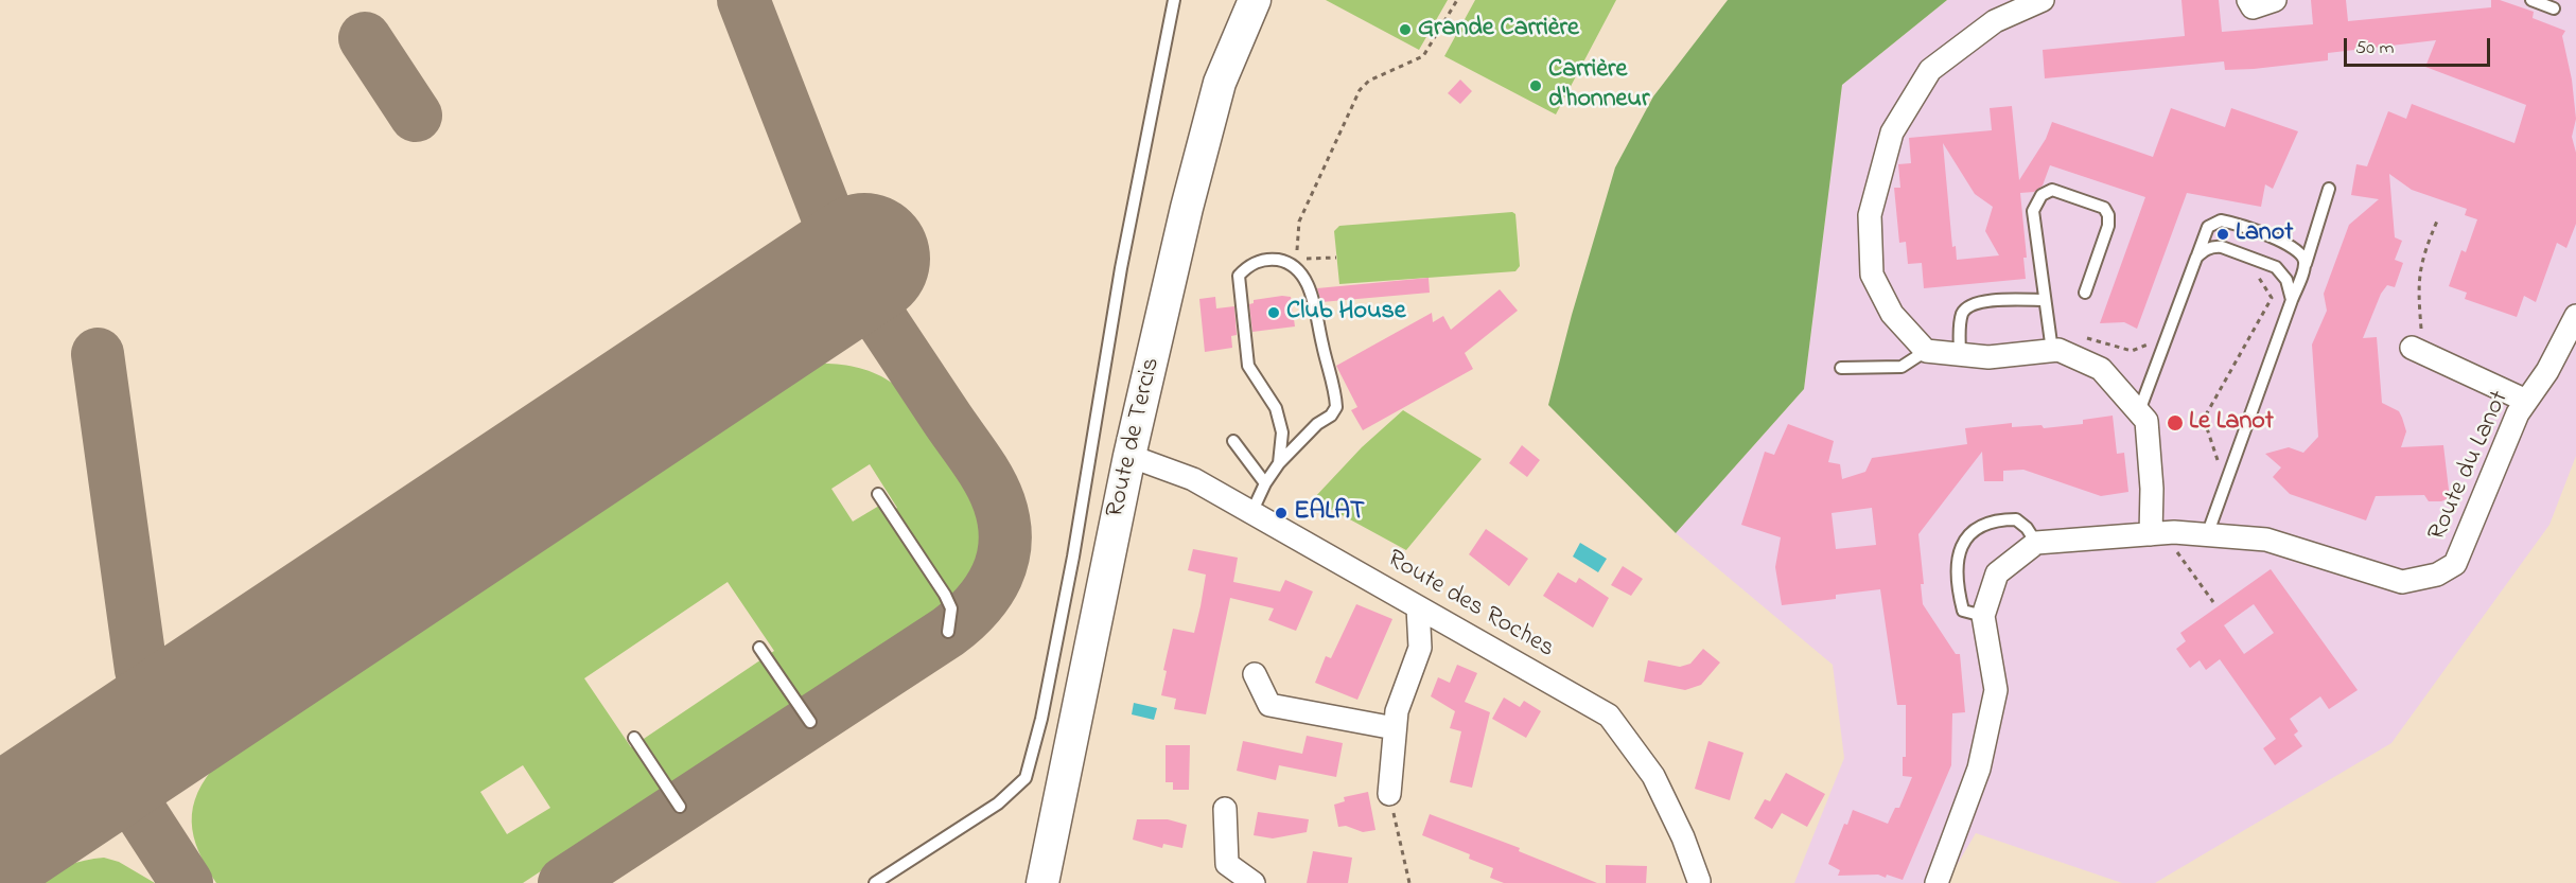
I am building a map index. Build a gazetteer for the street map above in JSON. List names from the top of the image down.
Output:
{
  "streets": {
    "main road": ["Route de Tercis"],
    "street": ["Route du Lanot", "Route des Roches"]
  },
  "crossings": [
    ["Route de Tercis", "Route des Roches"]
  ],
  "places": [
    "Grande Carrière",
    "Carrière d'honneur",
    "Lanot",
    "Club House",
    "Le Lanot",
    "EALAT"
  ],
  "scale_bar": "50 m"
}
